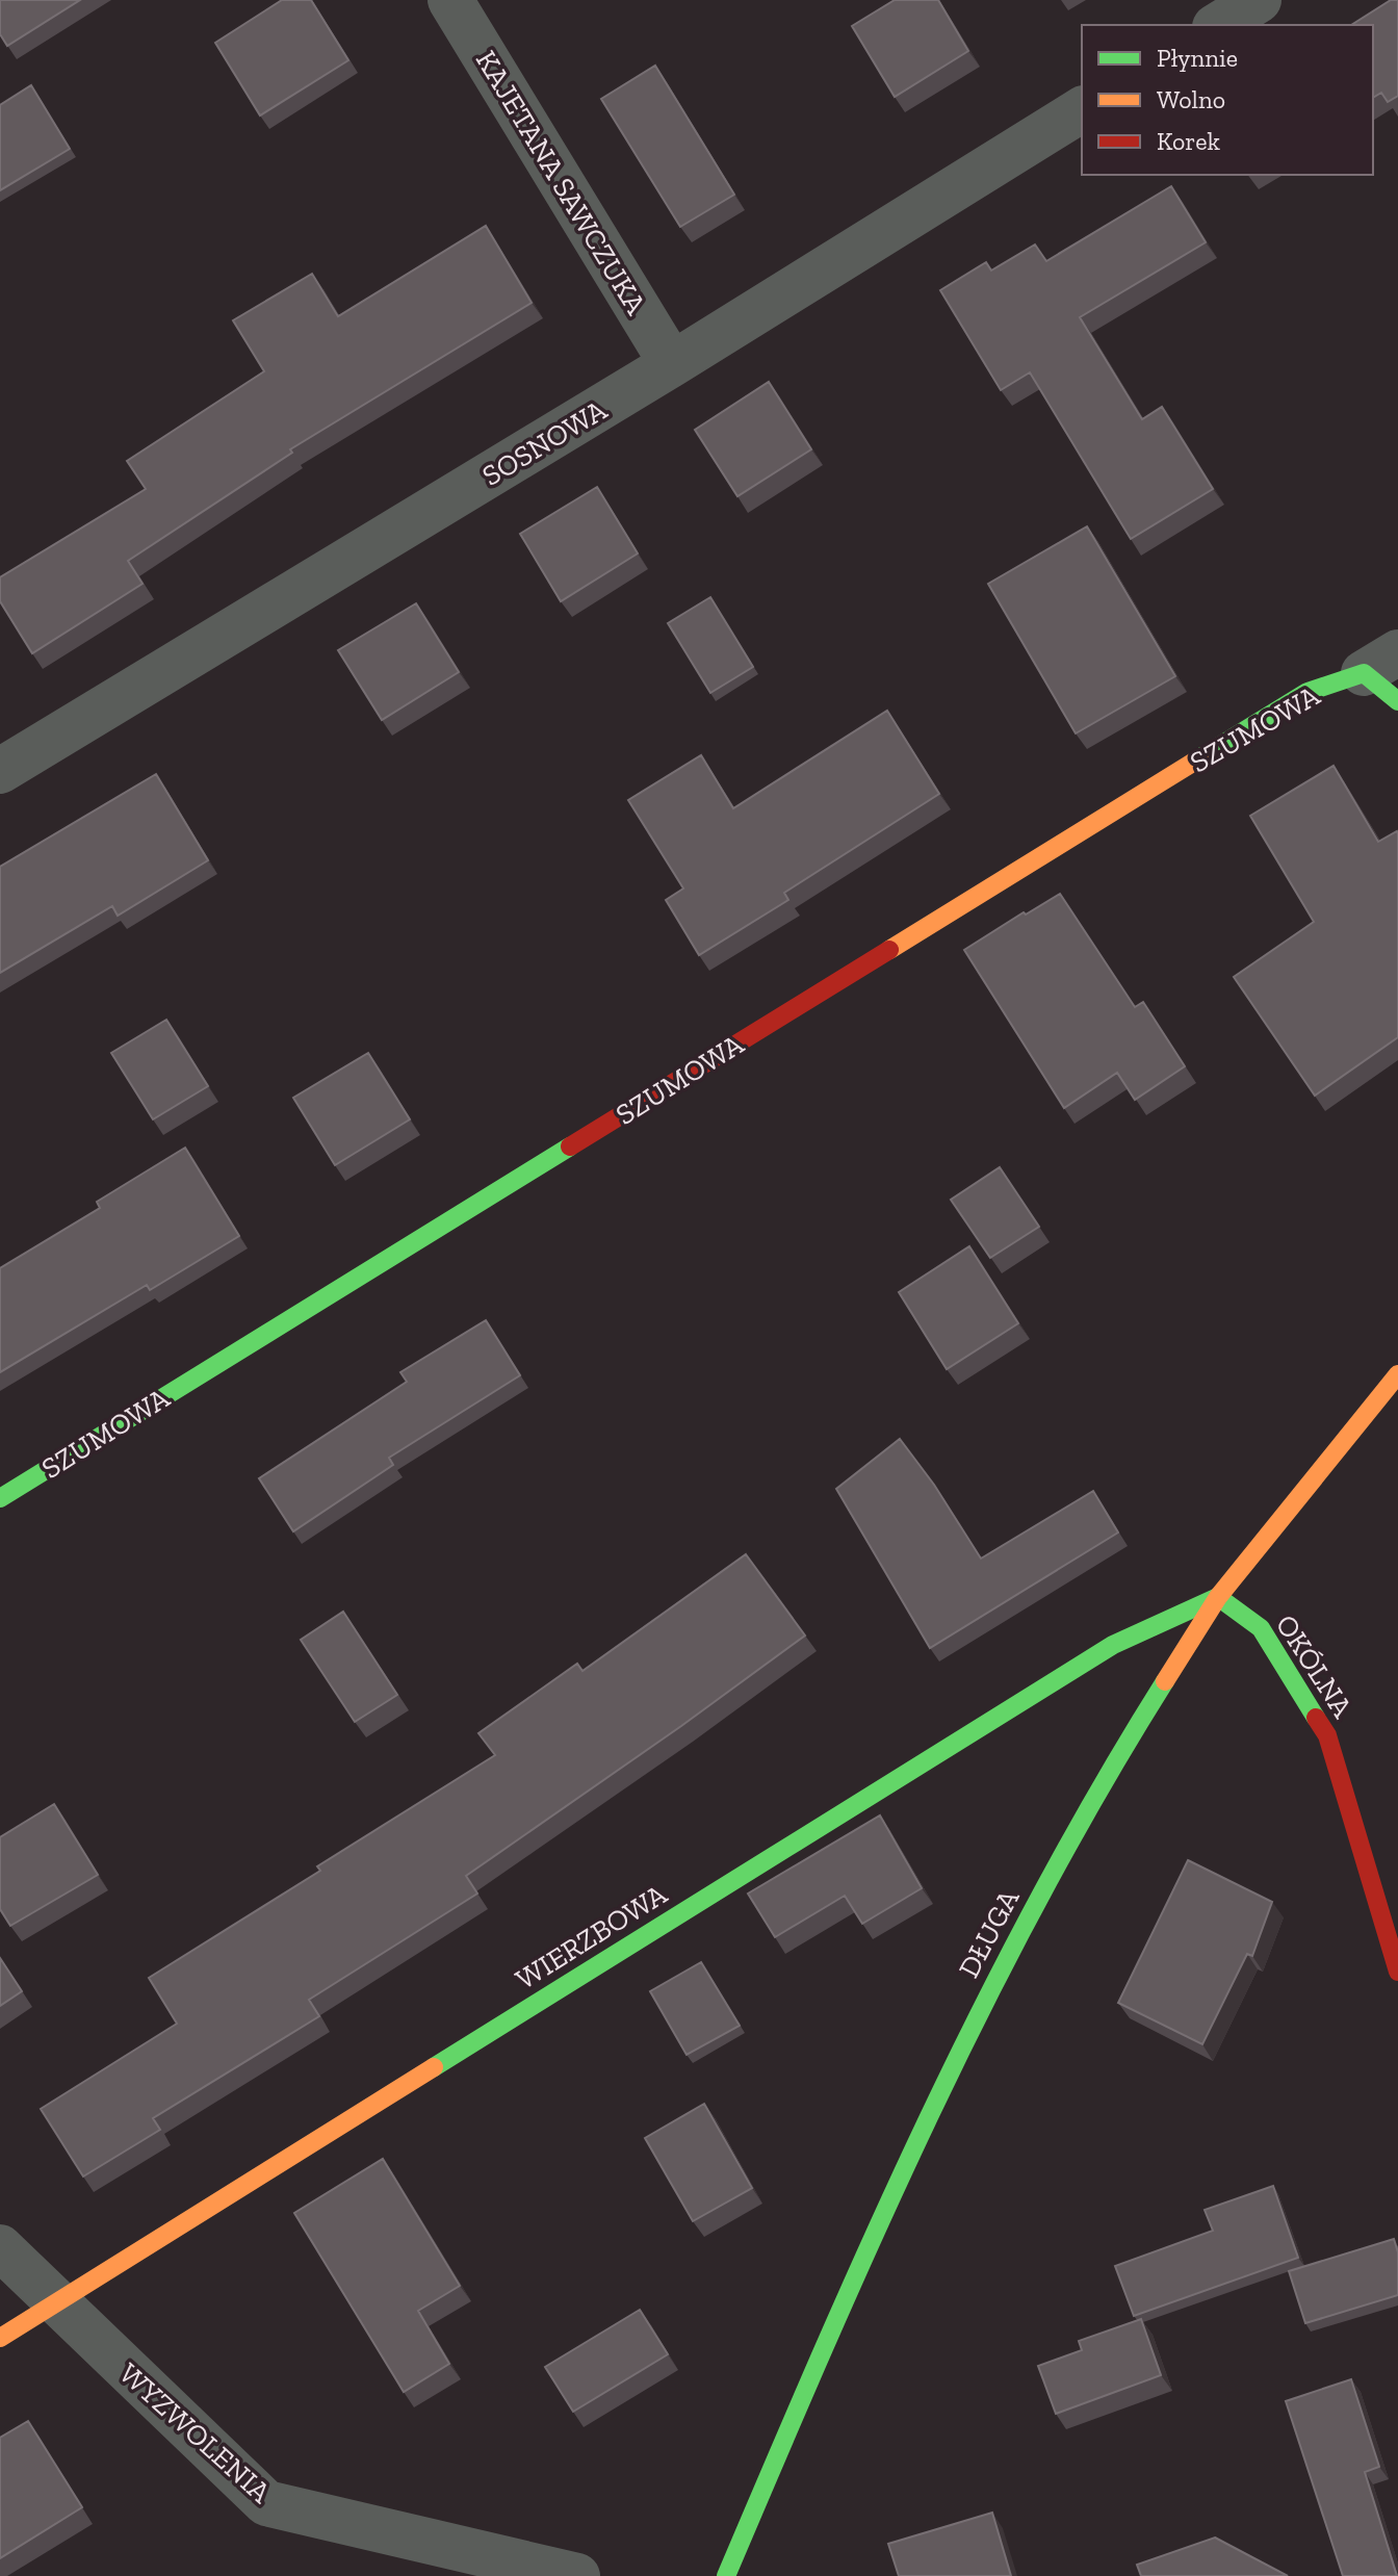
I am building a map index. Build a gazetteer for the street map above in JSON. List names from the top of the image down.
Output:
{
  "streets": {
    "street": [
      "KAJETANA SAWCZUKA",
      "SOSNOWA",
      "SZUMOWA",
      "OKÓLNA",
      "DŁUGA",
      "WIERZBOWA",
      "WYZWOLENIA"
    ]
  },
  "crossings": [
    ["KAJETANA SAWCZUKA", "SOSNOWA"],
    ["OKÓLNA", "DŁUGA"],
    ["OKÓLNA", "WIERZBOWA"],
    ["DŁUGA", "WIERZBOWA"],
    ["WIERZBOWA", "WYZWOLENIA"]
  ],
  "legend": ["Płynnie", "Wolno", "Korek"]
}
